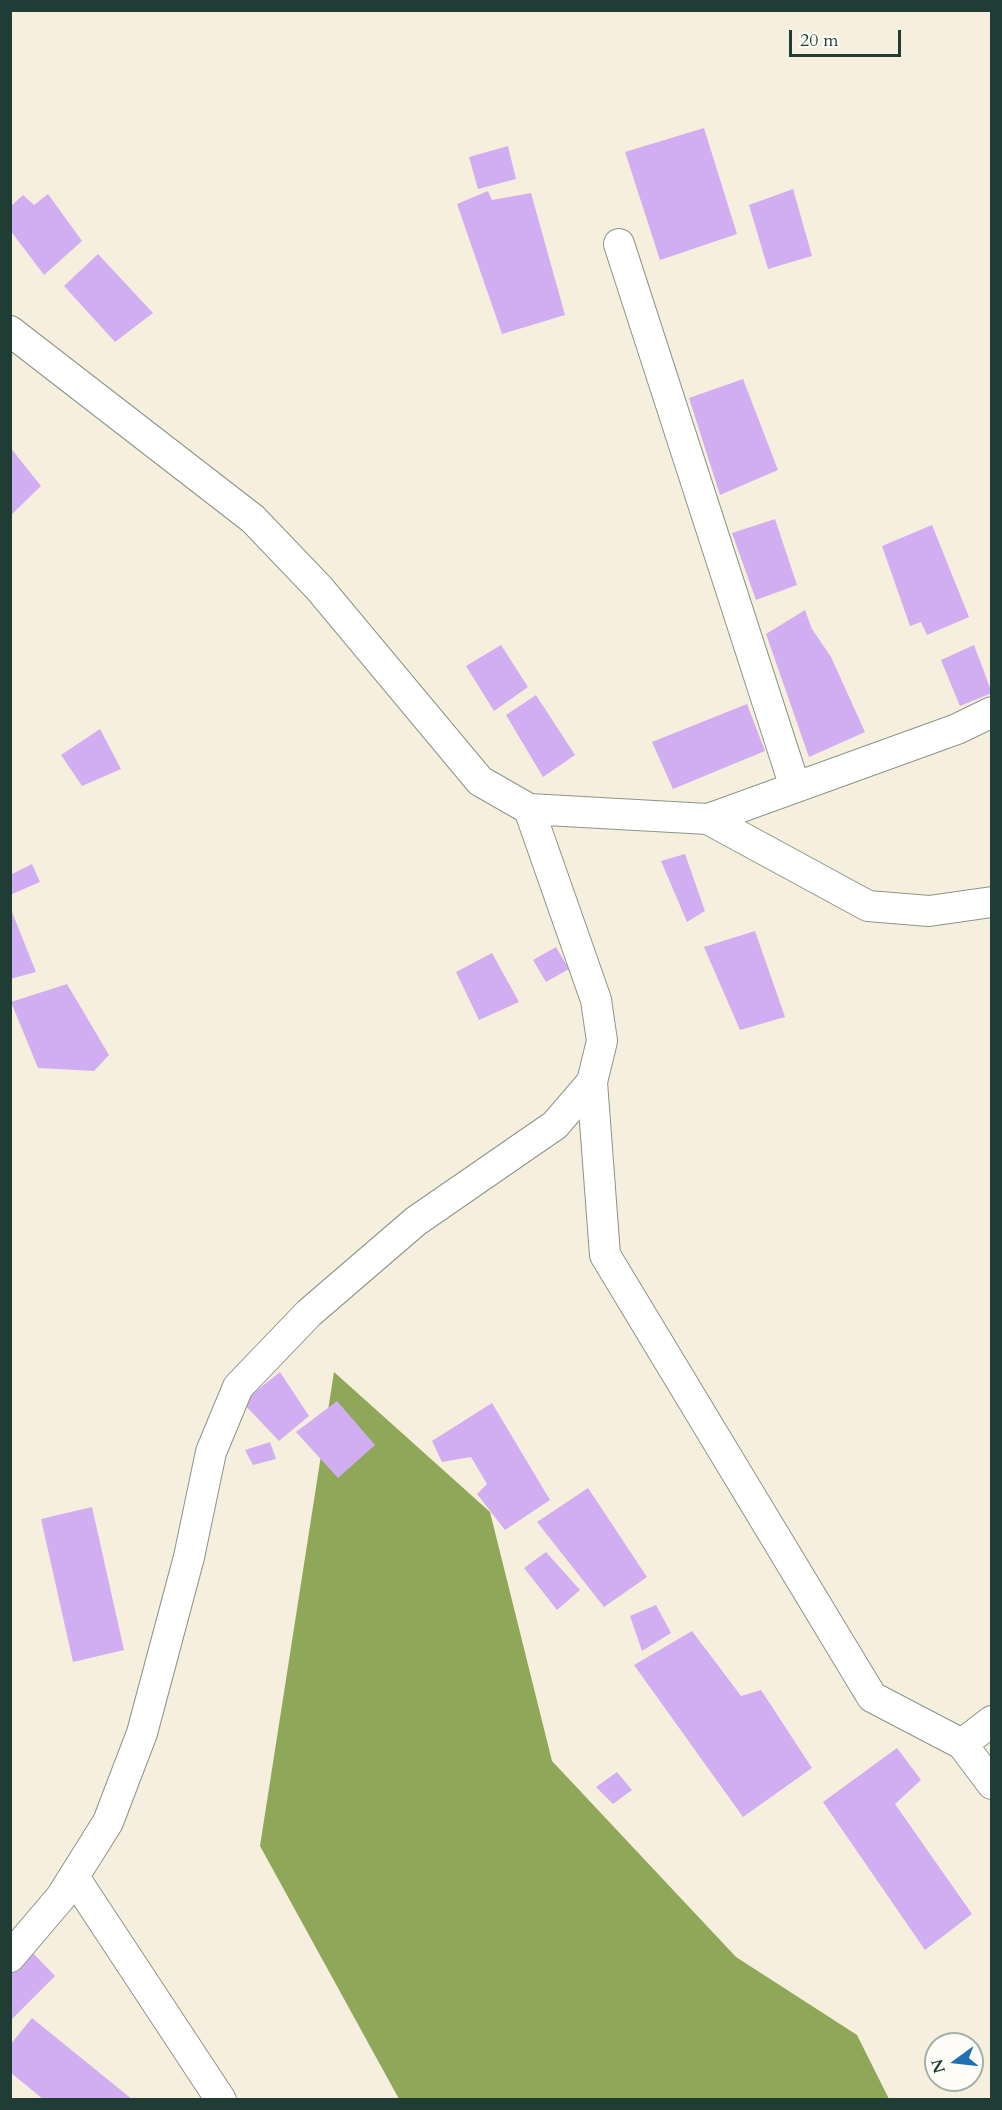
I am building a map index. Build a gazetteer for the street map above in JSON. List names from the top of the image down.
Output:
{
  "scale_bar": "20 m",
  "north": "left"
}
